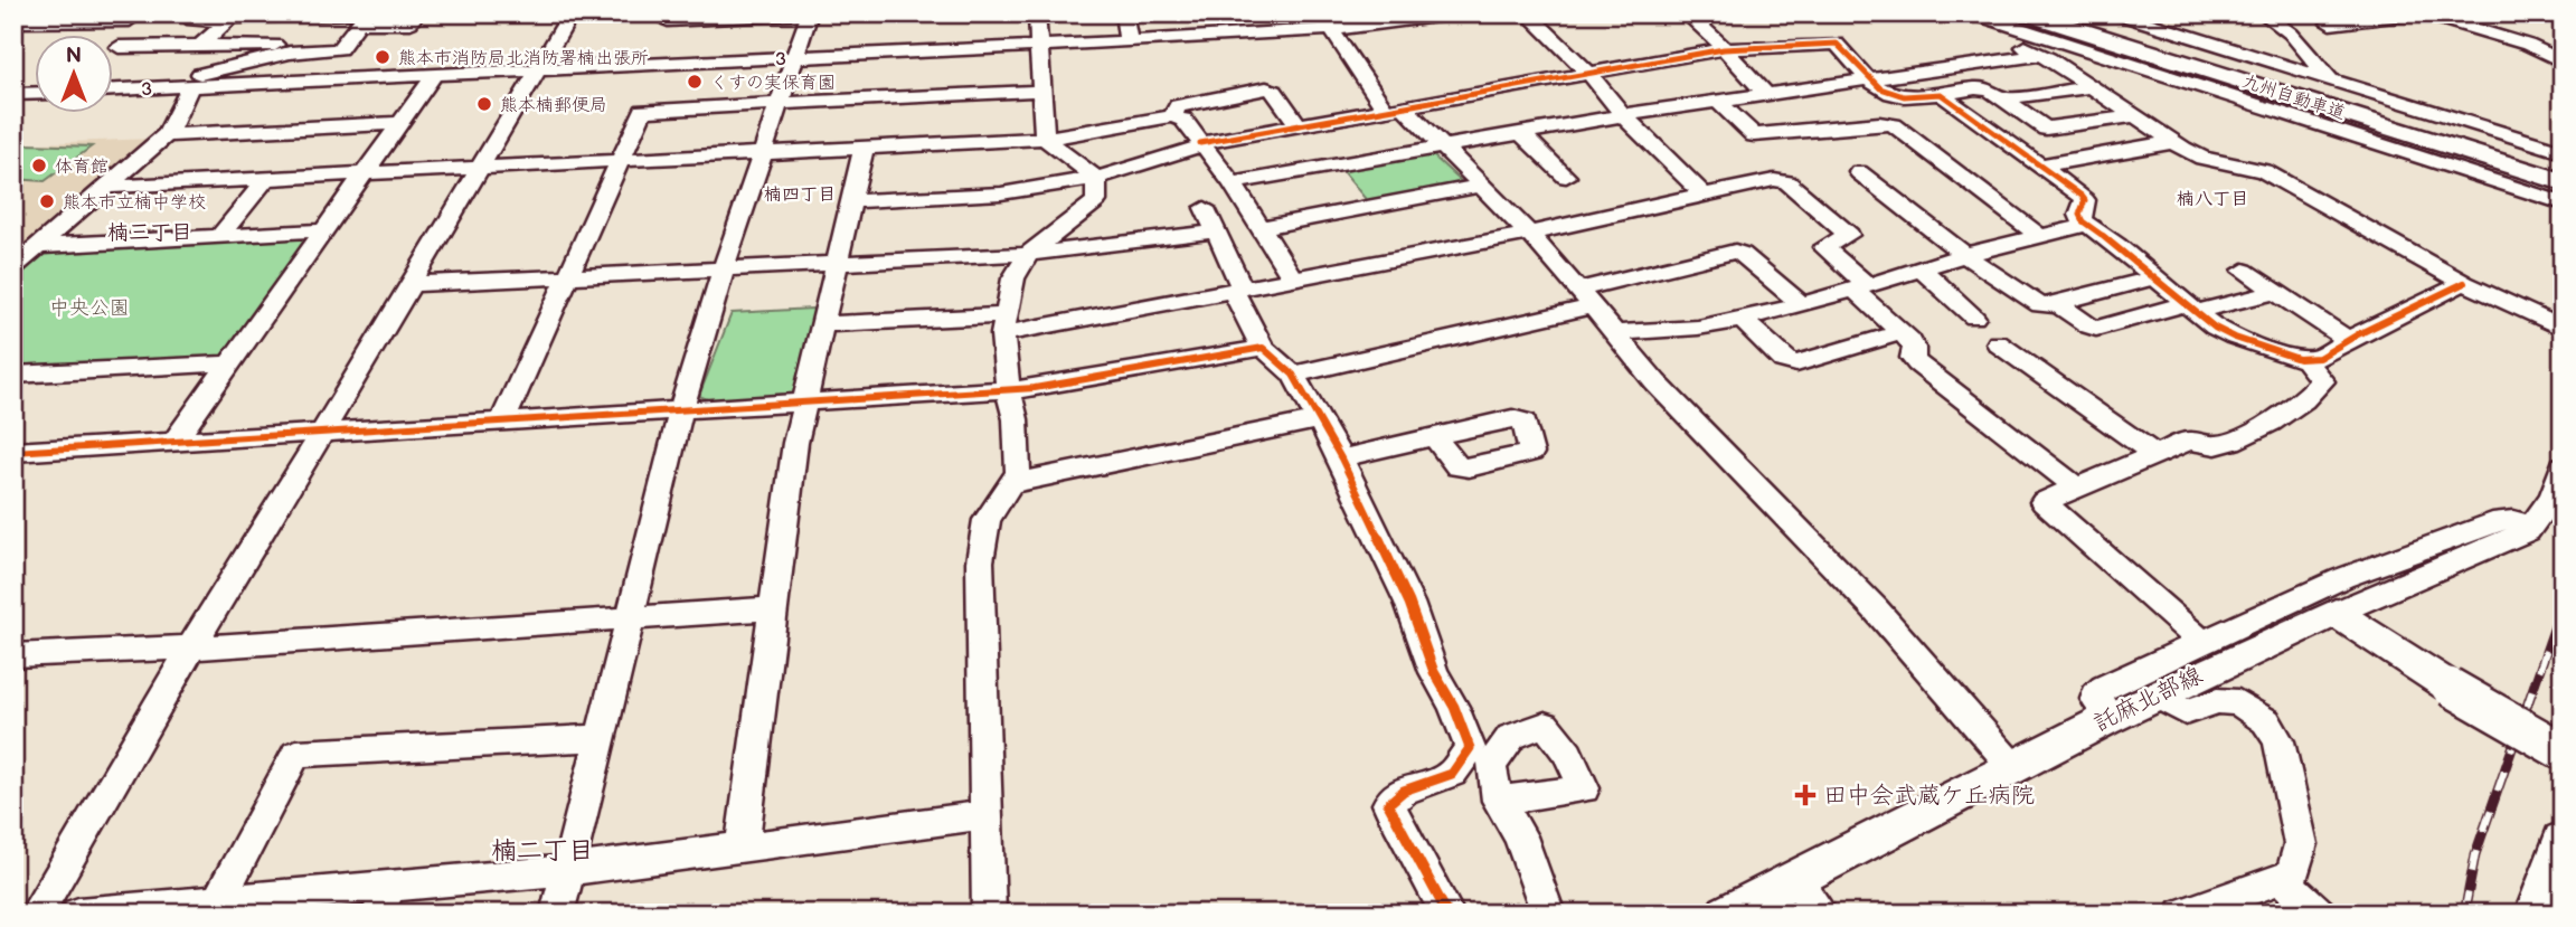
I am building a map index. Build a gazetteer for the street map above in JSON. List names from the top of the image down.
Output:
{
  "streets": {
    "highway": ["九州自動車道"],
    "main road": ["託麻北部線"],
    "street": ["3"]
  },
  "districts": [
    "楠四丁目",
    "楠八丁目",
    "楠三丁目",
    "楠二丁目"
  ],
  "parks": ["中央公園"],
  "places": {
    "other": [
      "熊本市消防局北消防署楠出張所",
      "くすの実保育園",
      "熊本楠郵便局",
      "体育館",
      "熊本市立楠中学校"
    ],
    "health": ["田中会武蔵ケ丘病院"]
  },
  "north": "top"
}
